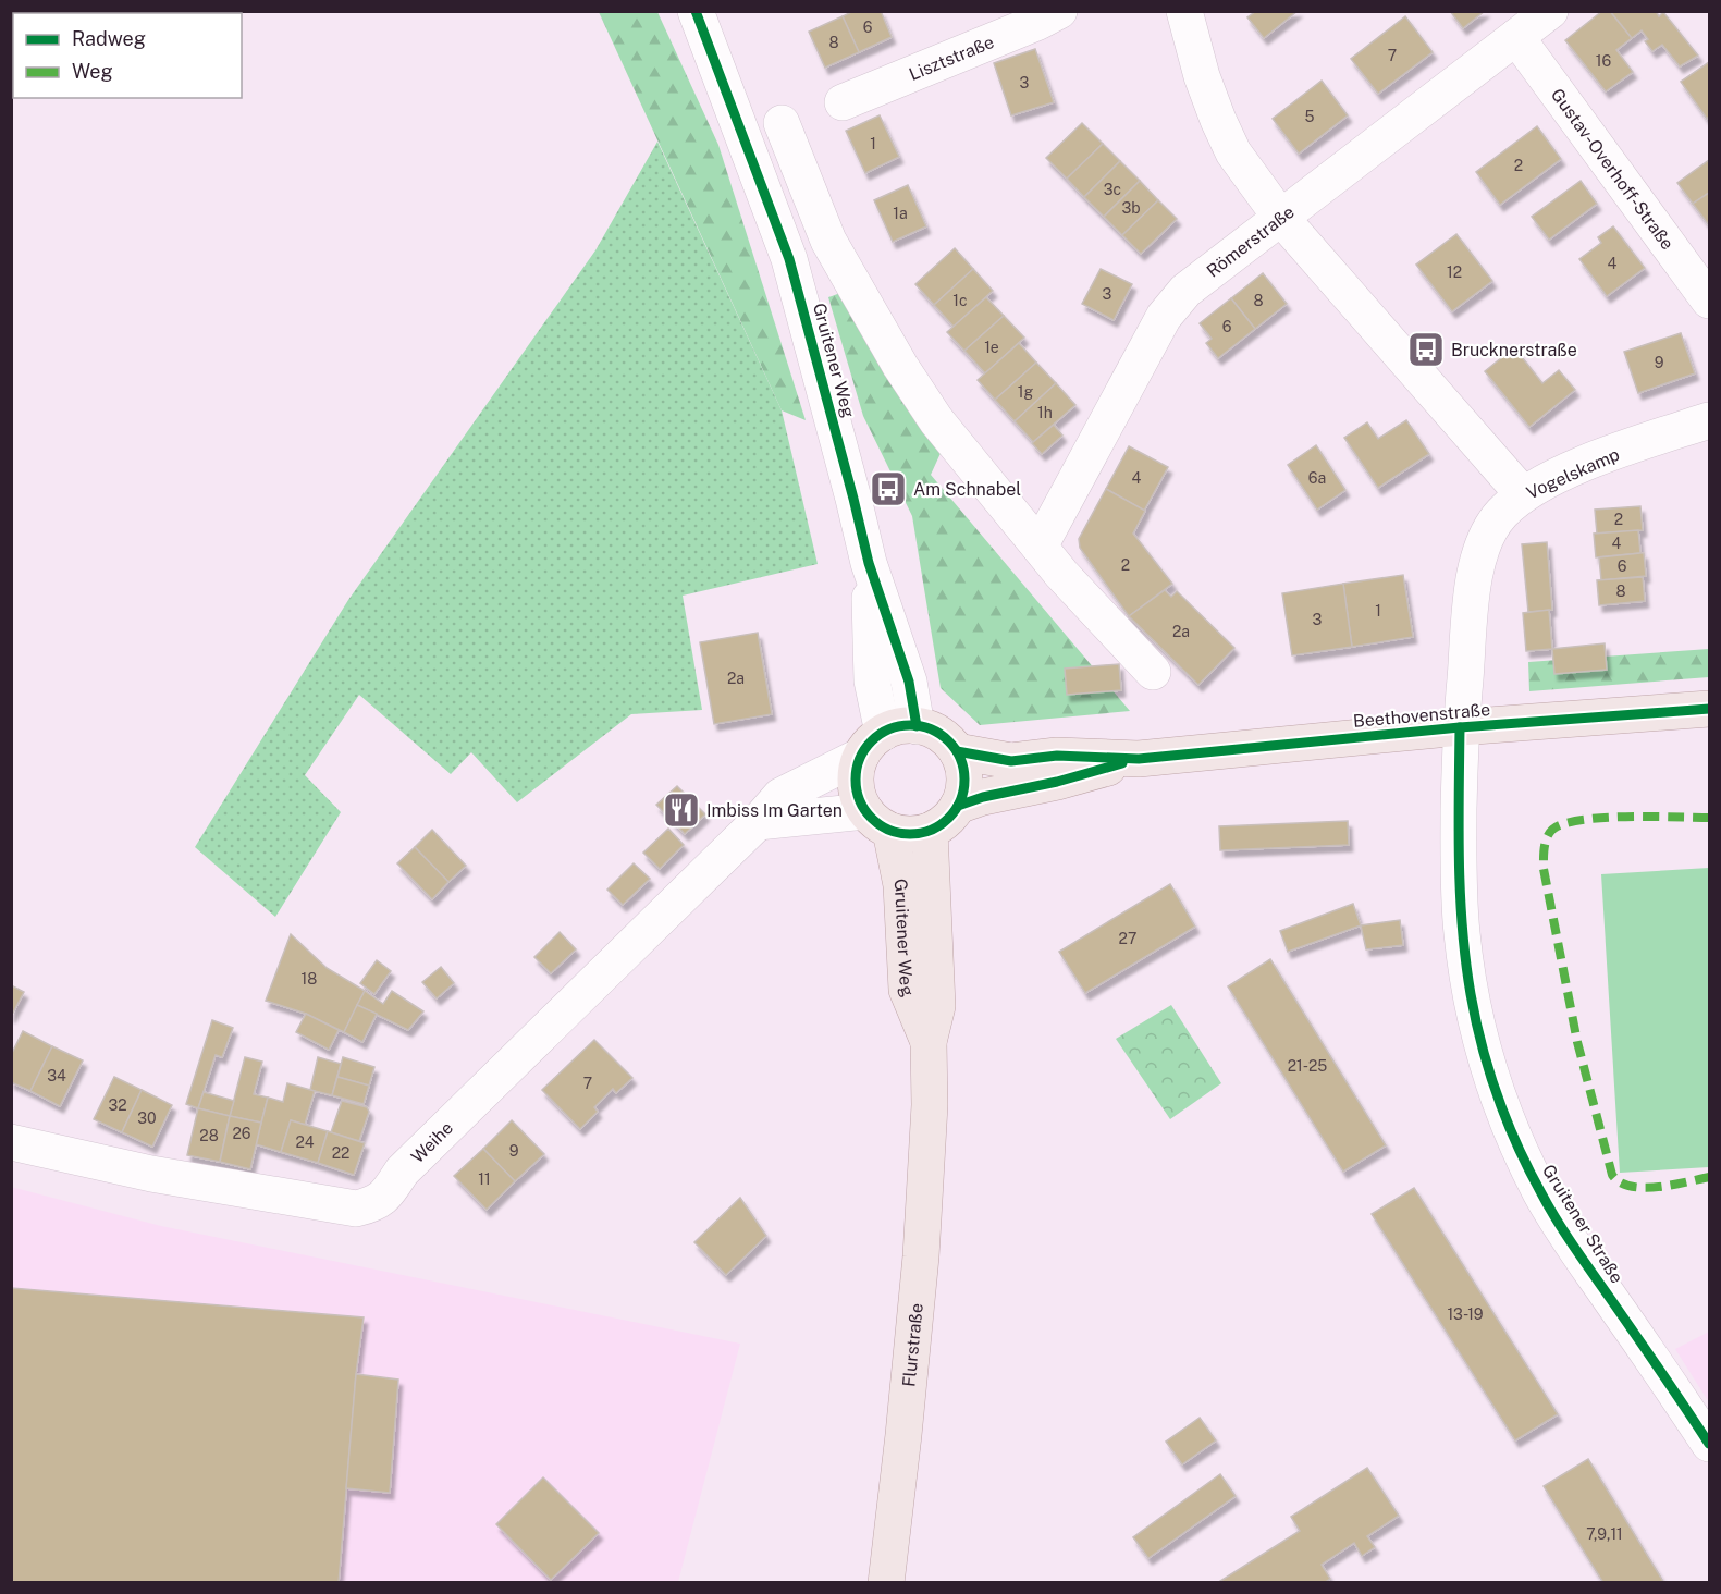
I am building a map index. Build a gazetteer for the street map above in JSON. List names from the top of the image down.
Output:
{
  "streets": {
    "main road": ["Gruitener Weg", "Beethovenstraße", "Flurstraße"],
    "street": [
      "Lisztstraße",
      "Gustav-Overhoff-Straße",
      "Römerstraße",
      "Vogelskamp",
      "Weihe",
      "Gruitener Straße"
    ]
  },
  "crossings": [
    ["Gustav-Overhoff-Straße", "Römerstraße"],
    ["Gruitener Weg", "Beethovenstraße"],
    ["Gruitener Weg", "Weihe"],
    ["Gruitener Weg", "Flurstraße"],
    ["Vogelskamp", "Beethovenstraße"],
    ["Vogelskamp", "Gruitener Straße"],
    ["Beethovenstraße", "Weihe"],
    ["Beethovenstraße", "Gruitener Straße"]
  ],
  "places": {
    "bus stop": ["Brucknerstraße", "Am Schnabel"],
    "restaurant": ["Imbiss Im Garten"]
  },
  "house_numbers": [
    "6",
    "8",
    "7",
    "16",
    "3",
    "5",
    "1",
    "2",
    "3c",
    "3b",
    "1a",
    "4",
    "12",
    "3",
    "1c",
    "8",
    "6",
    "1e",
    "9",
    "1g",
    "1h",
    "4",
    "6a",
    "2",
    "4",
    "2",
    "6",
    "8",
    "1",
    "3",
    "2a",
    "2a",
    "27",
    "18",
    "21-25",
    "34",
    "7",
    "32",
    "30",
    "26",
    "28",
    "24",
    "9",
    "22",
    "11",
    "13-19",
    "7,9,11"
  ],
  "legend": ["Radweg", "Weg"]
}
